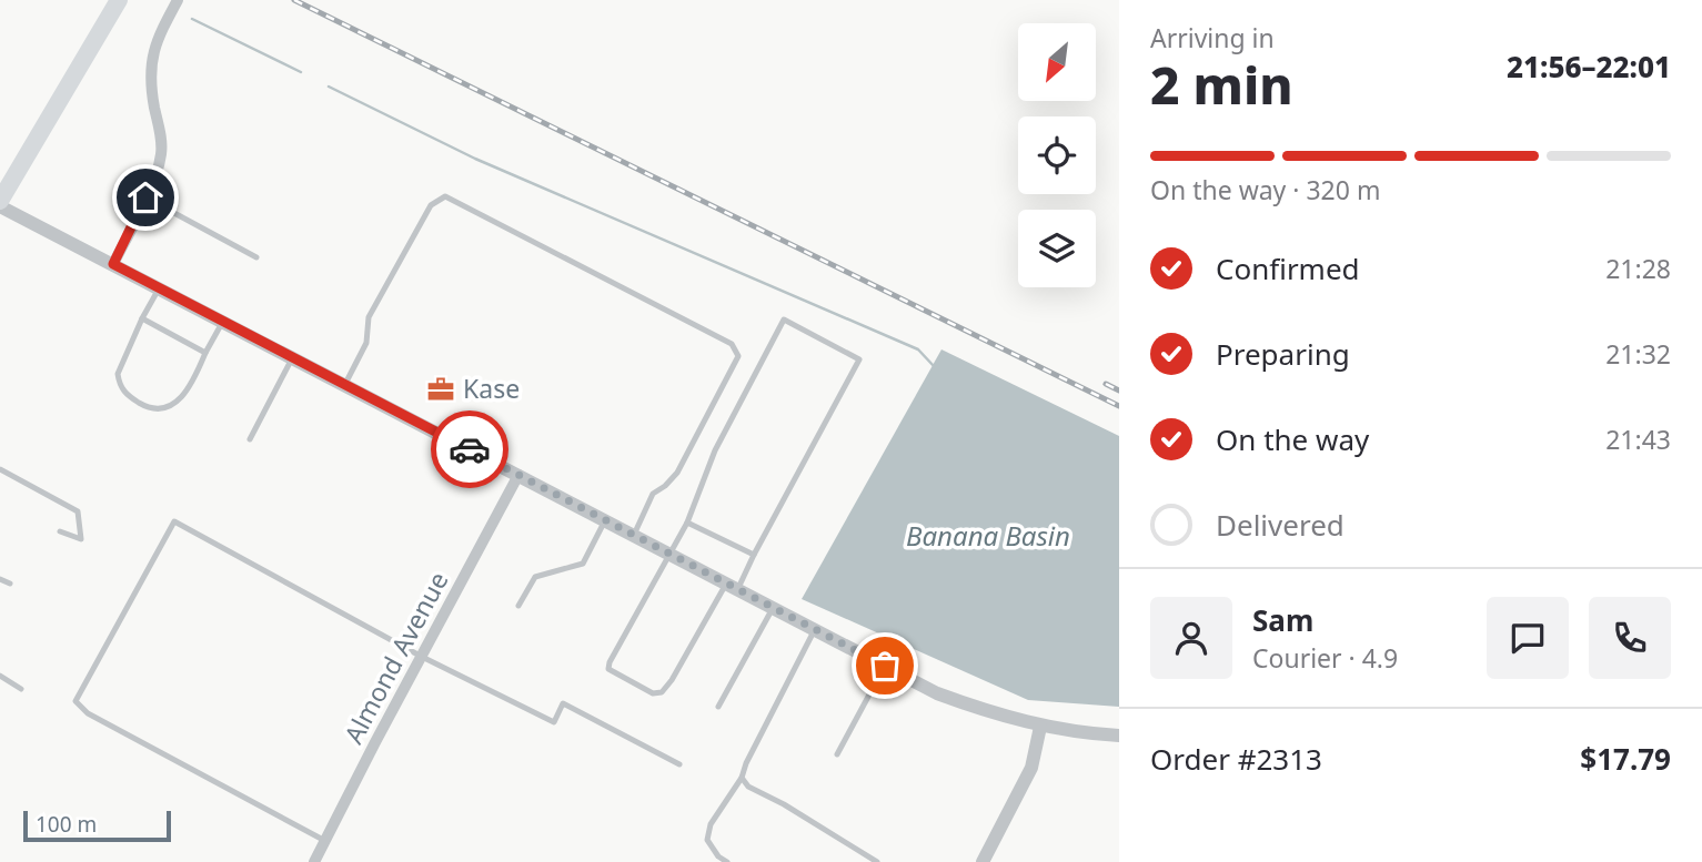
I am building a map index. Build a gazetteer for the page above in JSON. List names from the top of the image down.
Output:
{
  "streets": {
    "street": ["Almond Avenue"]
  },
  "water": ["Banana Basin"],
  "places": {
    "office": ["Kase"]
  },
  "scale_bar": "100 m",
  "north": "bottom left",
  "page": {
    "heading": ["2 min", "Arriving in", "21:56–22:01"],
    "panel": [
      "Sam",
      "Courier · 4.9",
      "Order #2313",
      "$17.79"
    ],
    "bar": "On the way · 320 m",
    "list": [
      ["Confirmed", "21:28"],
      ["Preparing", "21:32"],
      ["On the way", "21:43"],
      "Delivered"
    ],
    "scale": "100 m"
  }
}
